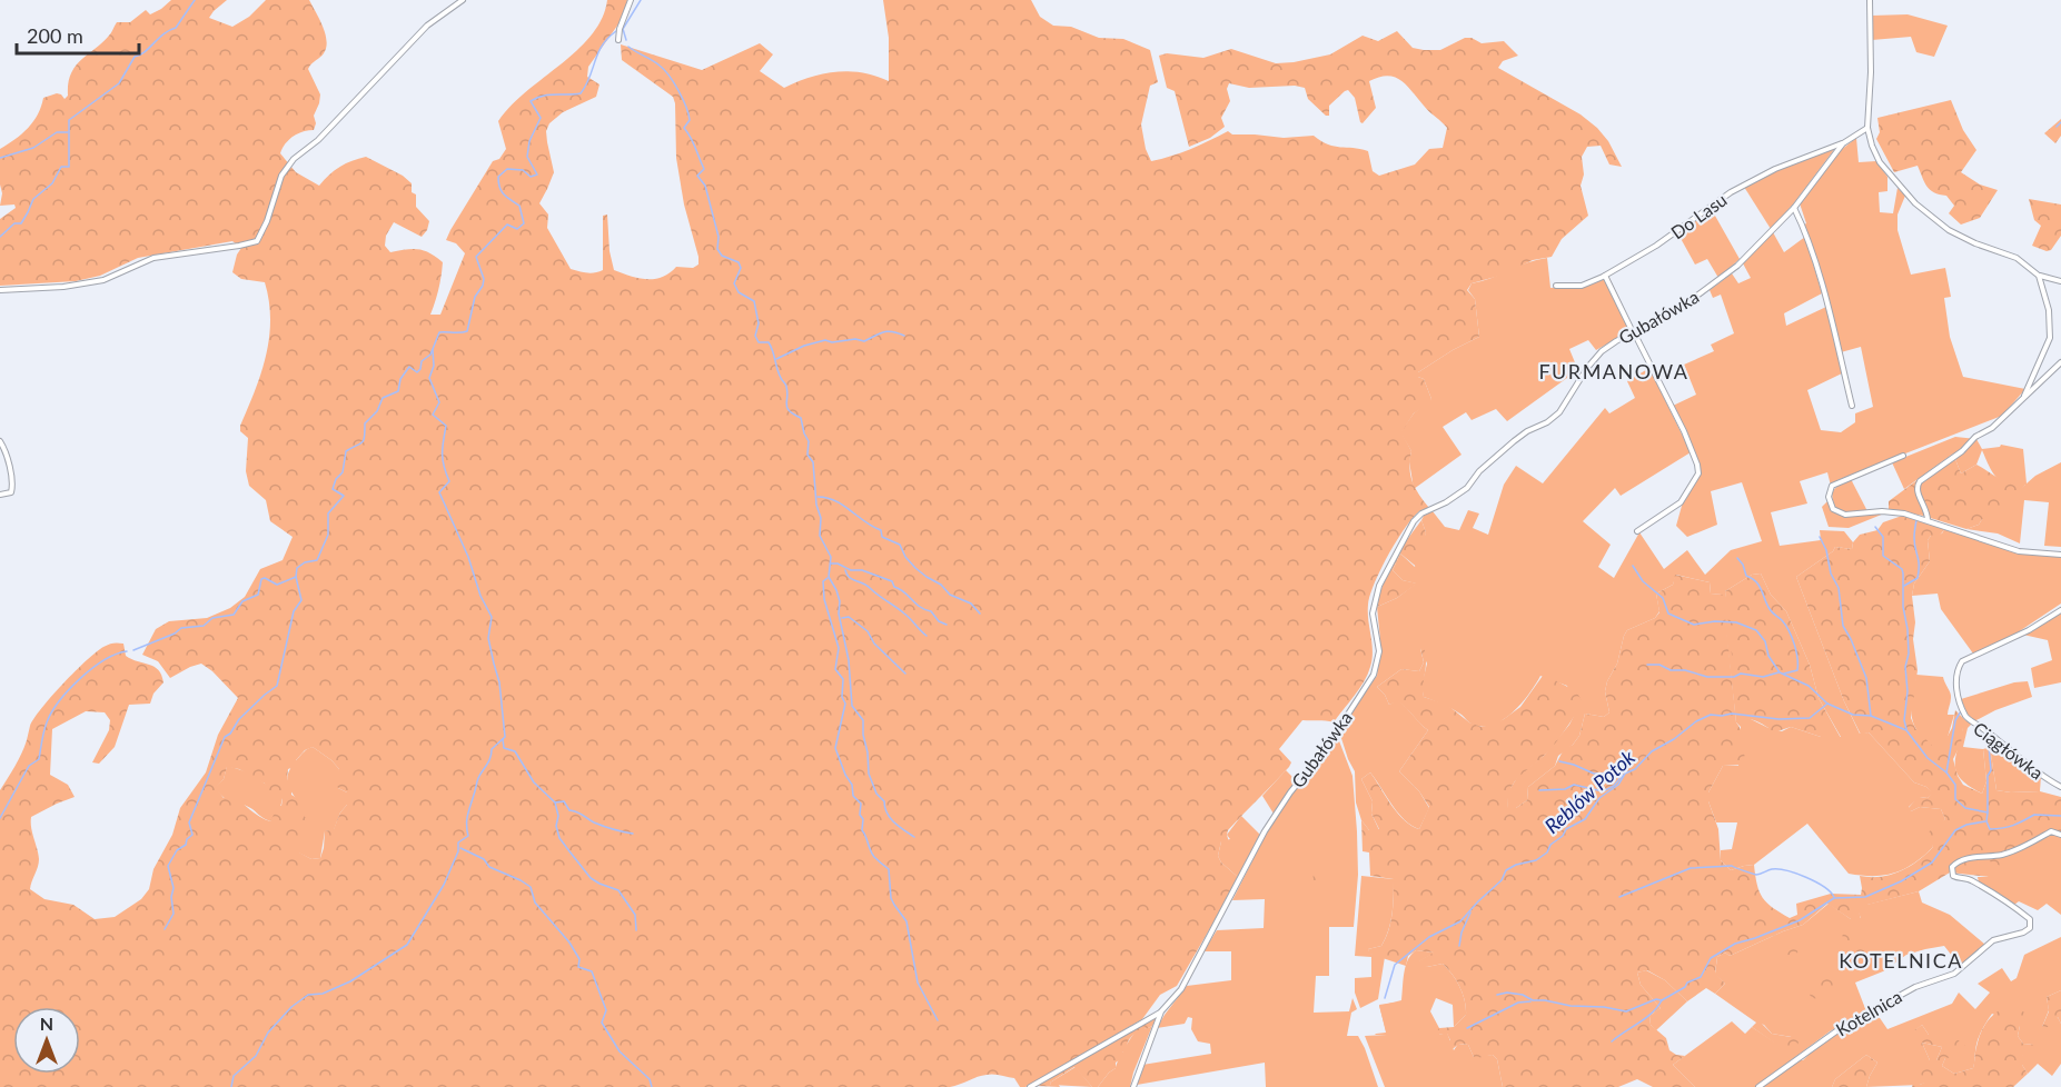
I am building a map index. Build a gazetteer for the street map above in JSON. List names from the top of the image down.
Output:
{
  "streets": {
    "street": [
      "Do Lasu",
      "Gubałówka",
      "Ciągłówka",
      "Kotelnica"
    ]
  },
  "crossings": [
    ["Do Lasu", "Gubałówka"]
  ],
  "districts": ["FURMANOWA", "KOTELNICA"],
  "water": ["Reblów Potok"],
  "scale_bar": "200 m",
  "north": "top"
}
